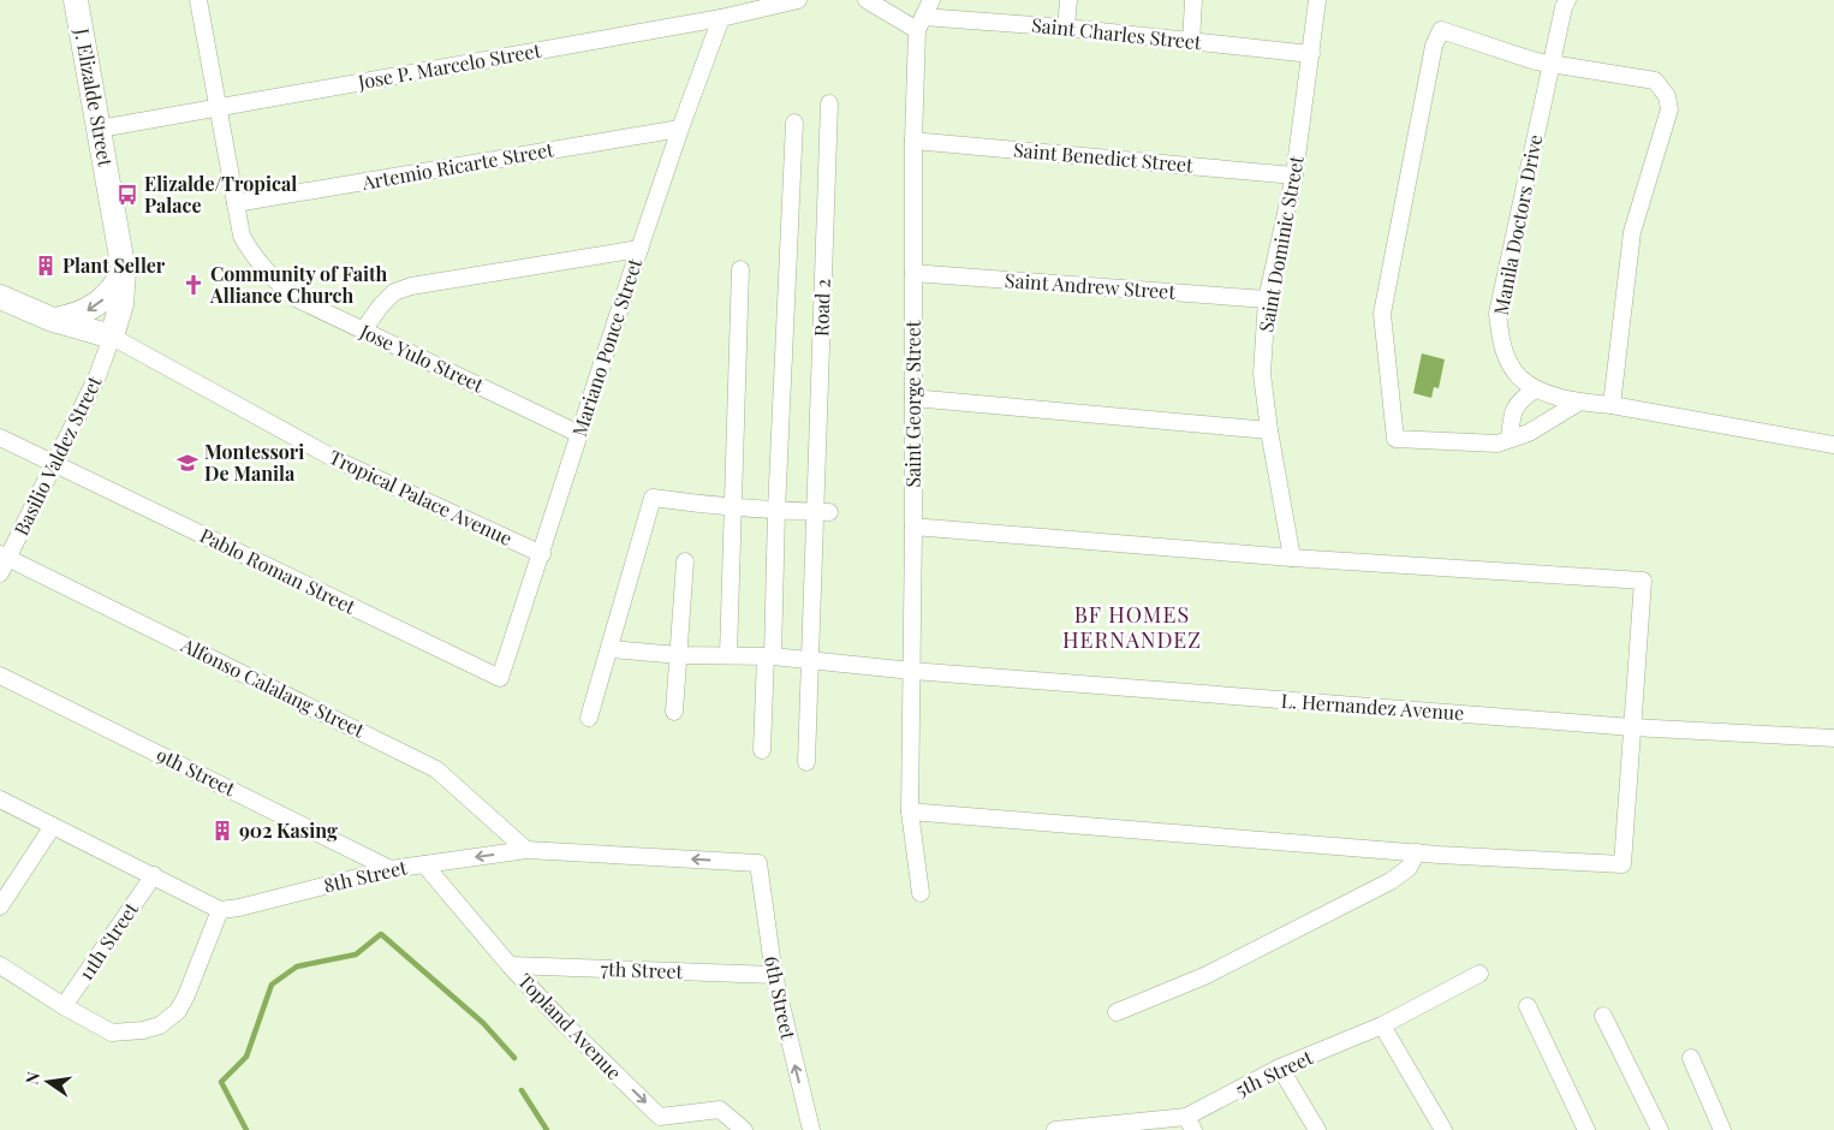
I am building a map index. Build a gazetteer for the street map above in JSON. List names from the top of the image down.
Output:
{
  "streets": {
    "street": [
      "Saint Charles Street",
      "Jose P. Marcelo Street",
      "J. Elizalde Street",
      "Saint Benedict Street",
      "Artemio Ricarte Street",
      "Manila Doctors Drive",
      "Saint Dominic Street",
      "Saint Andrew Street",
      "Road 2",
      "Mariano Ponce Street",
      "Jose Yulo Street",
      "Saint George Street",
      "Basilio Valdez Street",
      "Tropical Palace Avenue",
      "Pablo Roman Street",
      "Alfonso Calalang Street",
      "L. Hernandez Avenue",
      "9th Street",
      "8th Street",
      "11th Street",
      "7th Street",
      "6th Street",
      "Topland Avenue",
      "5th Street"
    ]
  },
  "crossings": [
    ["Saint Charles Street", "Saint Dominic Street"],
    ["Saint Charles Street", "Saint George Street"],
    ["Jose P. Marcelo Street", "J. Elizalde Street"],
    ["Jose P. Marcelo Street", "Mariano Ponce Street"],
    ["Jose P. Marcelo Street", "Jose Yulo Street"],
    ["J. Elizalde Street", "Basilio Valdez Street"],
    ["J. Elizalde Street", "Tropical Palace Avenue"],
    ["Saint Benedict Street", "Saint Dominic Street"],
    ["Saint Benedict Street", "Saint George Street"],
    ["Artemio Ricarte Street", "Mariano Ponce Street"],
    ["Artemio Ricarte Street", "Jose Yulo Street"],
    ["Saint Dominic Street", "Saint Andrew Street"],
    ["Saint Andrew Street", "Saint George Street"],
    ["Road 2", "L. Hernandez Avenue"],
    ["Mariano Ponce Street", "Jose Yulo Street"],
    ["Mariano Ponce Street", "Tropical Palace Avenue"],
    ["Mariano Ponce Street", "Pablo Roman Street"],
    ["Saint George Street", "L. Hernandez Avenue"],
    ["Basilio Valdez Street", "Tropical Palace Avenue"],
    ["Basilio Valdez Street", "Pablo Roman Street"],
    ["Basilio Valdez Street", "Alfonso Calalang Street"],
    ["Alfonso Calalang Street", "8th Street"],
    ["9th Street", "8th Street"],
    ["8th Street", "6th Street"],
    ["8th Street", "Topland Avenue"],
    ["7th Street", "6th Street"],
    ["7th Street", "Topland Avenue"]
  ],
  "one_way": ["8th Street", "6th Street", "Topland Avenue"],
  "districts": ["BF HOMES HERNANDEZ"],
  "places": {
    "bus stop": ["Elizalde/Tropical Palace"],
    "building": ["Plant Seller", "902 Kasing"],
    "church": ["Community of Faith Alliance Church"],
    "school or university": ["Montessori De Manila"]
  },
  "north": "left"
}
